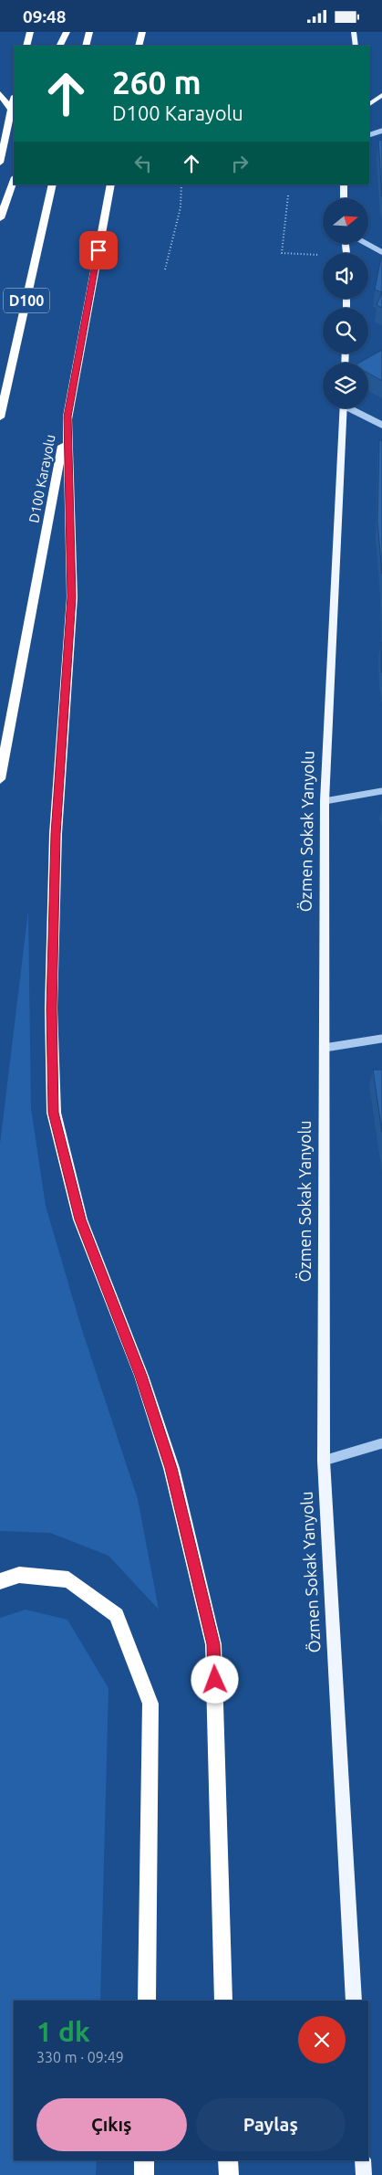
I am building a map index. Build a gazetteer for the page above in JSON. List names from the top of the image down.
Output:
{
  "streets": {
    "highway": ["D100", "D100 Karayolu"],
    "main road": ["Özmen Sokak Yanyolu"]
  },
  "north": "right",
  "page": {
    "status": "09:48",
    "turn": ["260 m", "D100 Karayolu"],
    "heading": ["1 dk", "330 m · 09:49"],
    "buttons": ["Çıkış", "Paylaş"]
  }
}
